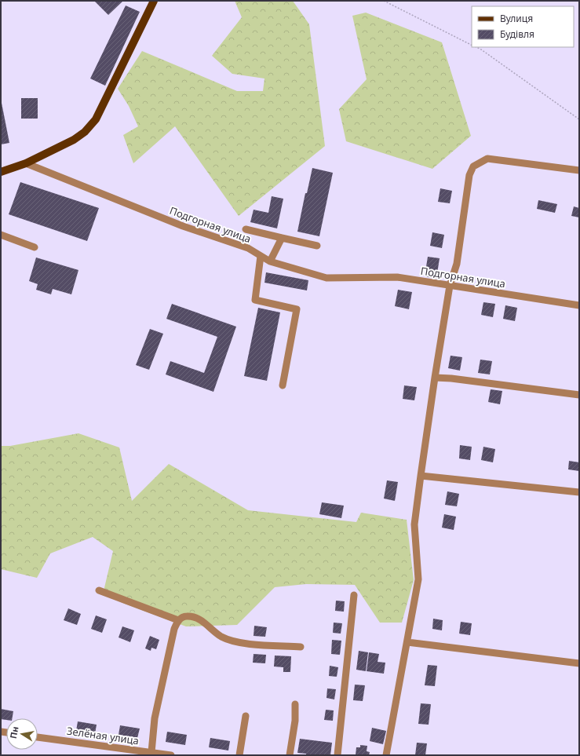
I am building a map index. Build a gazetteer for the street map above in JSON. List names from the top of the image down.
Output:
{
  "streets": {
    "street": ["Подгорная улица", "Зелёная улица"]
  },
  "legend": ["Вулиця", "Будівля"],
  "north": "left"
}
